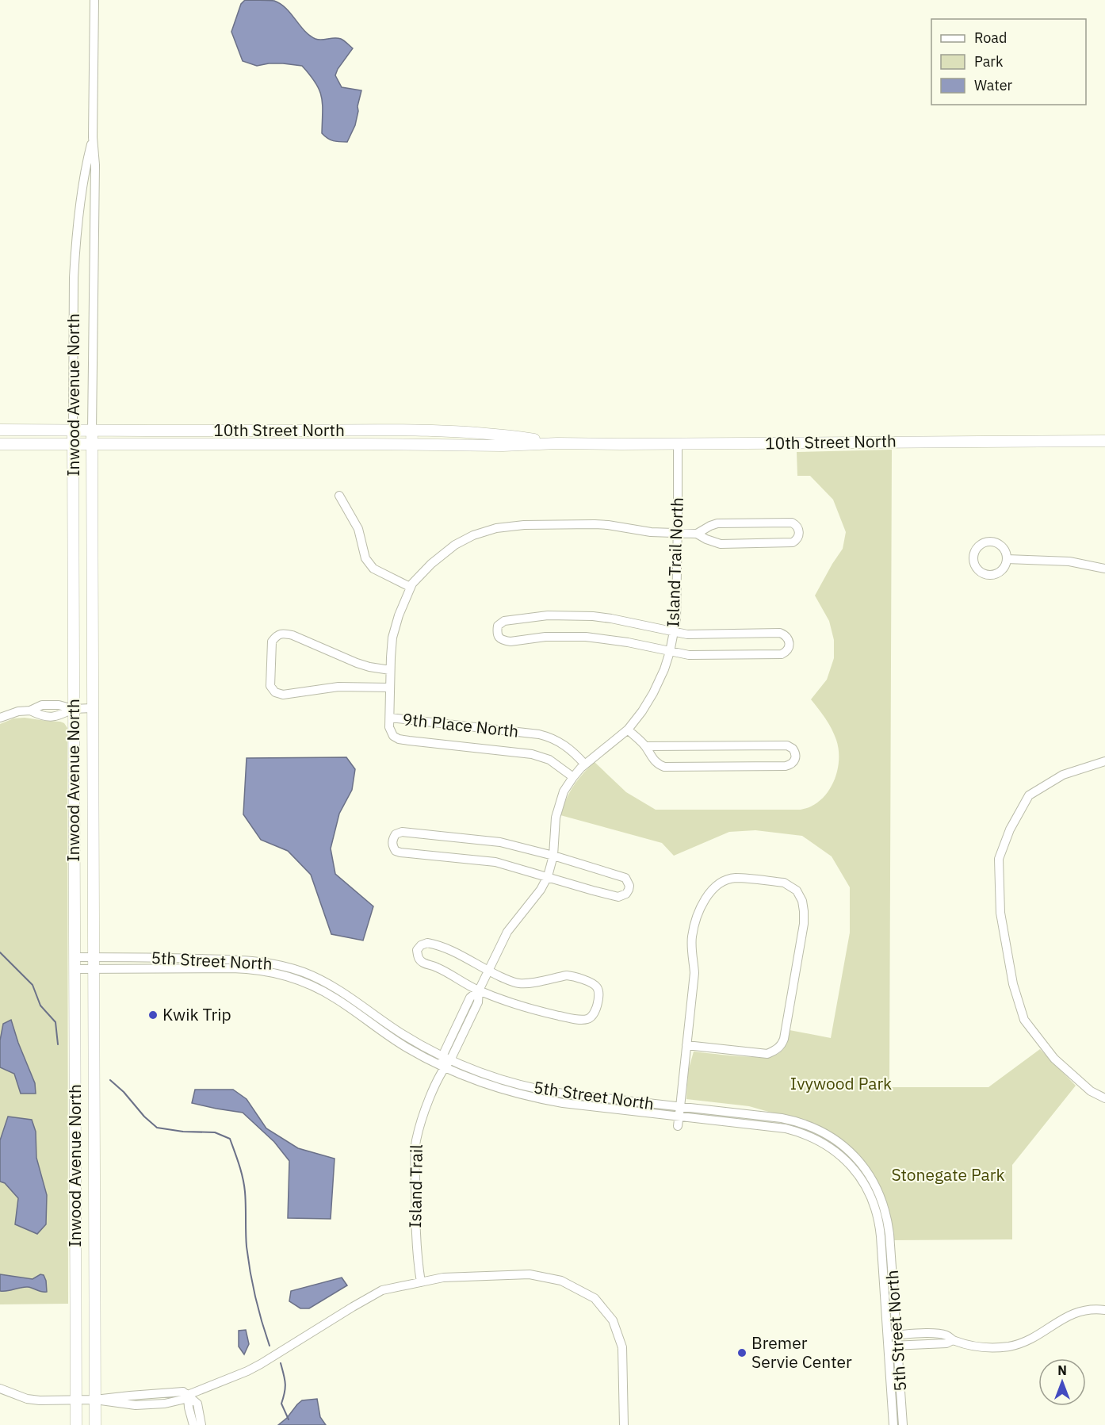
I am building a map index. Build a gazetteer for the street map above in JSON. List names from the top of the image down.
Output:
{
  "streets": {
    "main road": ["Inwood Avenue North", "10th Street North"],
    "street": [
      "Island Trail North",
      "9th Place North",
      "5th Street North",
      "Island Trail"
    ]
  },
  "crossings": [
    ["Inwood Avenue North", "10th Street North"],
    ["Inwood Avenue North", "5th Street North"],
    ["10th Street North", "Island Trail North"],
    ["Island Trail North", "9th Place North"],
    ["Island Trail North", "5th Street North"],
    ["5th Street North", "Island Trail"]
  ],
  "parks": ["Ivywood Park", "Stonegate Park"],
  "places": ["Kwik Trip", "Bremer Servie Center"],
  "legend": ["Road", "Park", "Water"],
  "north": "top"
}
